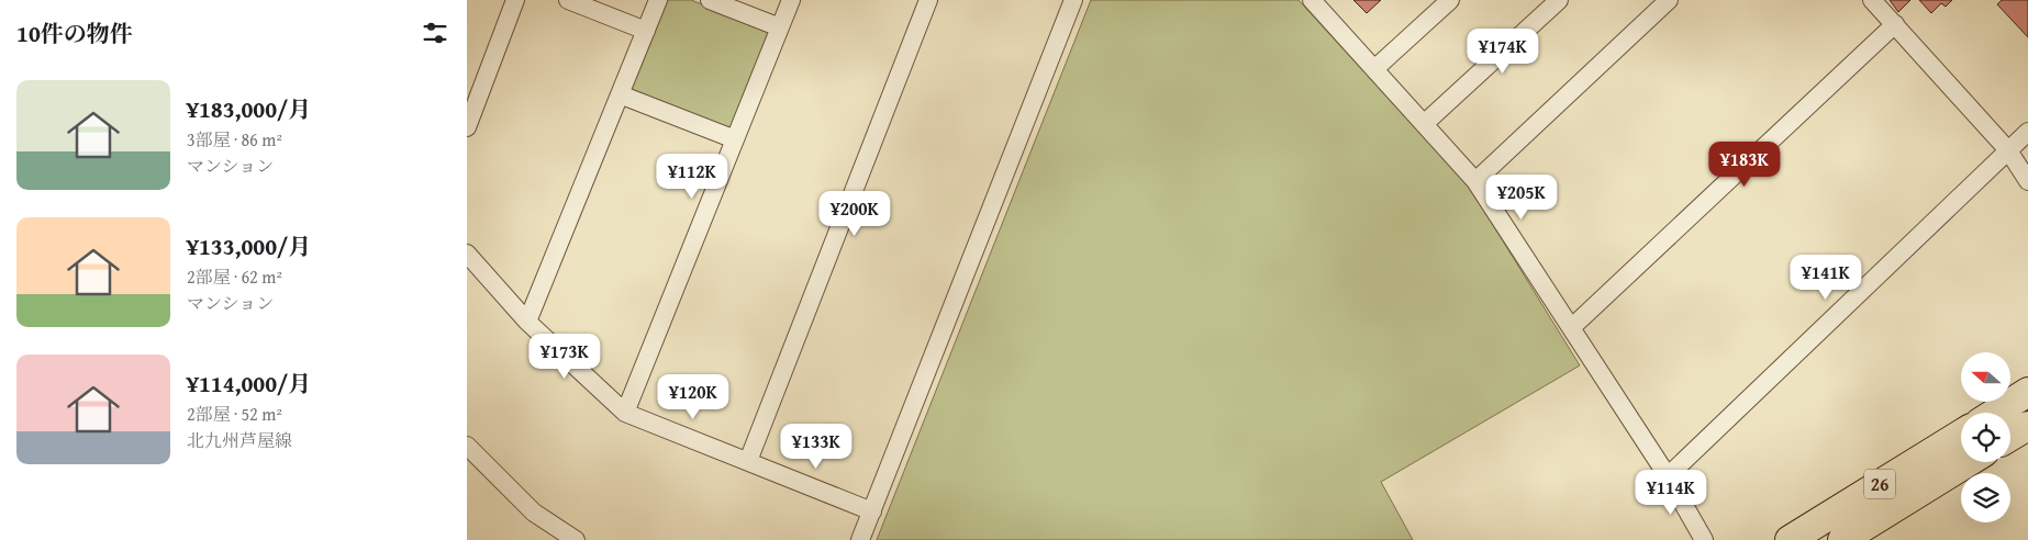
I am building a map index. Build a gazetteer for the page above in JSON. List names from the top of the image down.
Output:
{
  "streets": {
    "main road": ["26"]
  },
  "north": "left",
  "page": {
    "heading": "10件の物件",
    "price": [
      "¥174K",
      "¥183K",
      "¥112K",
      "¥205K",
      "¥200K",
      "¥141K",
      "¥173K",
      "¥120K",
      "¥133K",
      "¥114K"
    ],
    "list": [
      {
        "name": "¥183,000/月",
        "note": "3部屋 · 86 m² · マンション"
      },
      {
        "name": "¥133,000/月",
        "note": "2部屋 · 62 m² · マンション"
      },
      {
        "name": "¥114,000/月",
        "note": "2部屋 · 52 m² · 北九州芦屋線"
      }
    ]
  }
}
